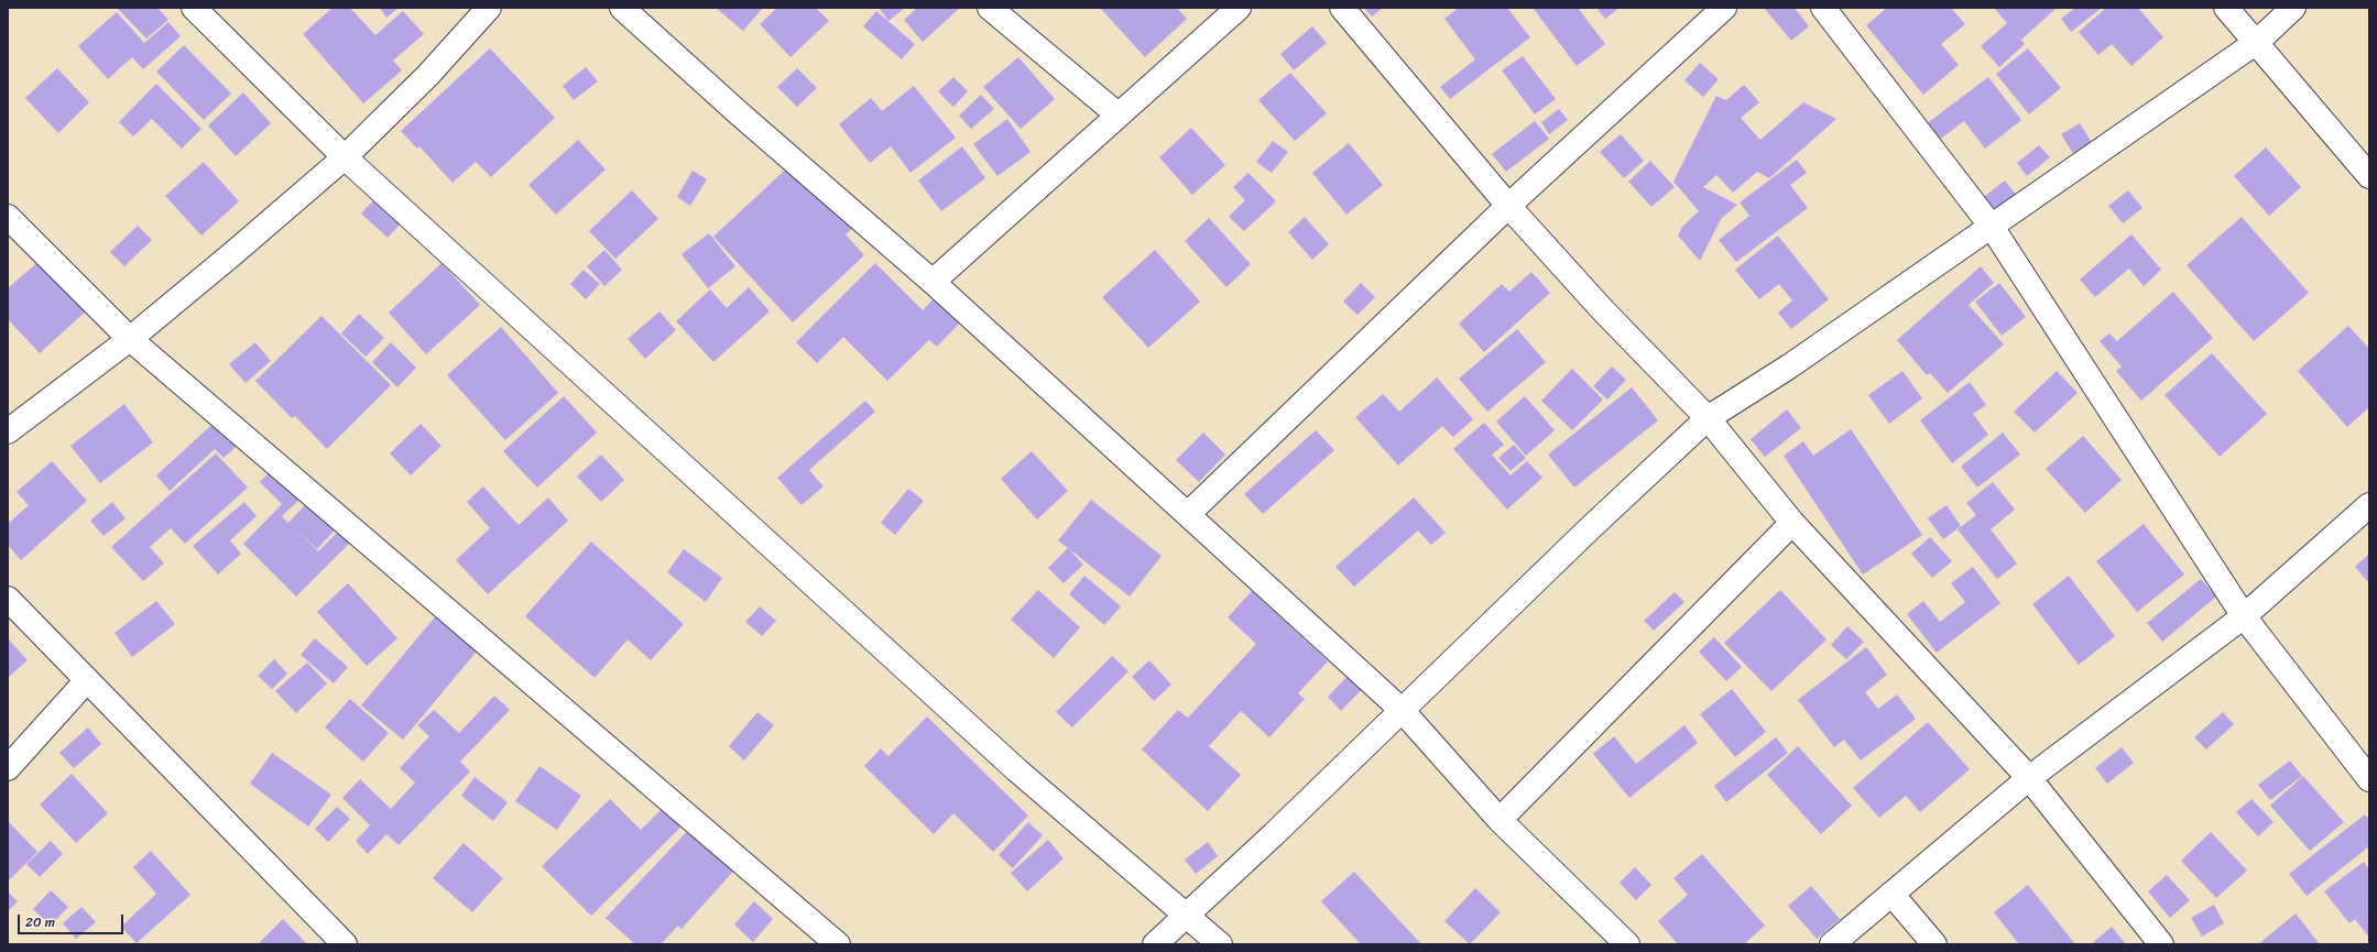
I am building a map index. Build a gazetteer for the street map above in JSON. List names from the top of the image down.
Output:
{
  "scale_bar": "20 m"
}
